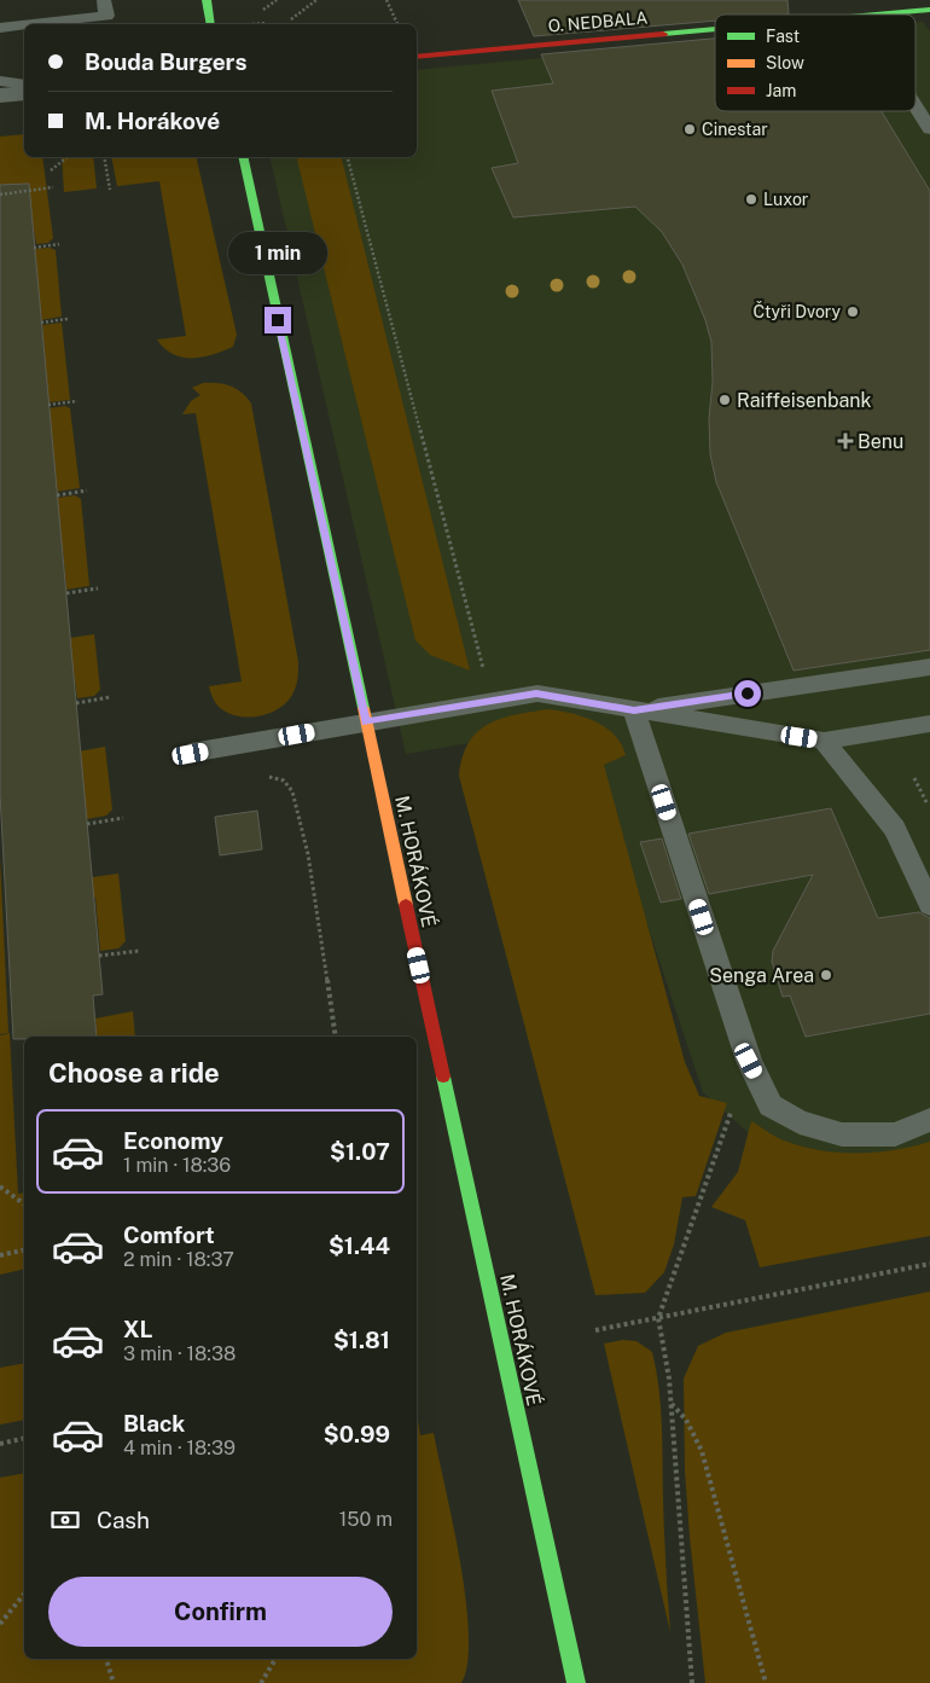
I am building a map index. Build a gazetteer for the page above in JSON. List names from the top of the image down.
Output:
{
  "streets": {
    "street": ["O. NEDBALA", "M. HORÁKOVÉ"]
  },
  "places": {
    "other": [
      "Cinestar",
      "Luxor",
      "Čtyři Dvory",
      "Raiffeisenbank",
      "Senga Area"
    ],
    "health": ["Benu"]
  },
  "legend": ["Fast", "Slow", "Jam"],
  "page": {
    "banner": ["Bouda Burgers", "M. Horákové"],
    "bubble": "1 min",
    "heading": "Choose a ride",
    "list": [
      {
        "name": "Economy",
        "note": "1 min · 18:36",
        "value": "$1.07"
      },
      {
        "name": "Comfort",
        "note": "2 min · 18:37",
        "value": "$1.44"
      },
      {
        "name": "XL",
        "note": "3 min · 18:38",
        "value": "$1.81"
      },
      {
        "name": "Black",
        "note": "4 min · 18:39",
        "value": "$0.99"
      }
    ],
    "pay": ["Cash", "150 m"],
    "buttons": "Confirm"
  }
}
